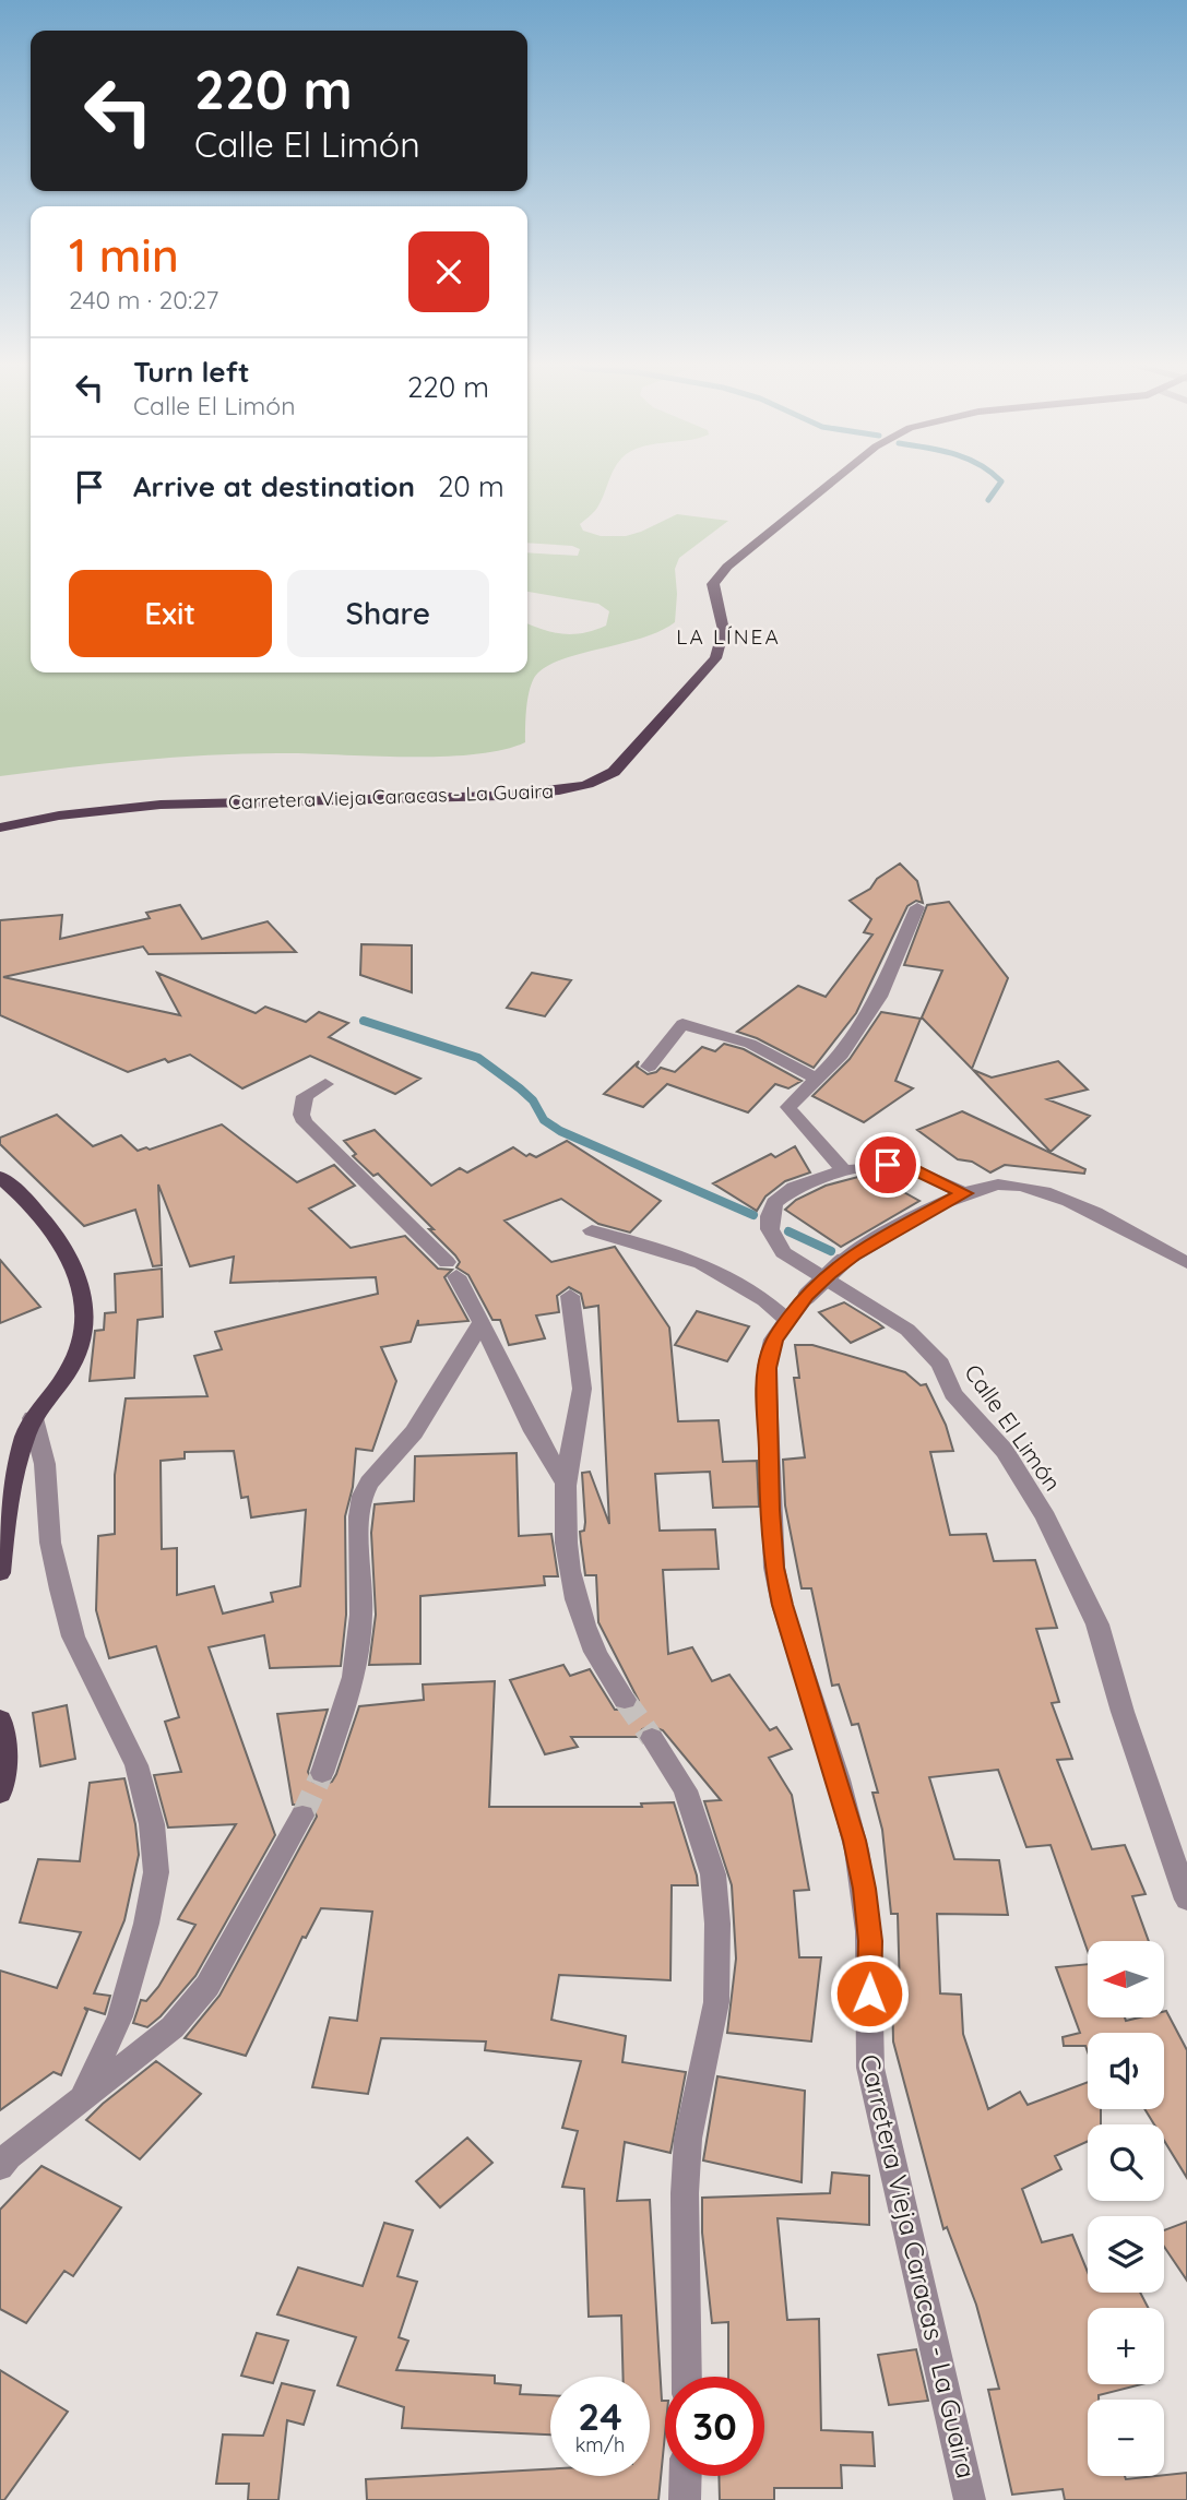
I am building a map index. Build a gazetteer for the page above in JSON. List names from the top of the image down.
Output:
{
  "streets": {
    "main road": ["Carretera Vieja Caracas - La Guaira"],
    "street": ["Calle El Limón"]
  },
  "crossings": [
    ["Carretera Vieja Caracas - La Guaira", "Calle El Limón"]
  ],
  "districts": ["LA LÍNEA"],
  "north": "left",
  "page": {
    "turn": ["220 m", "Calle El Limón"],
    "heading": ["1 min", "240 m · 20:27"],
    "list": [
      {
        "name": "Turn left",
        "note": "Calle El Limón",
        "value": "220 m"
      },
      {
        "name": "Arrive at destination",
        "value": "20 m"
      }
    ],
    "buttons": ["Exit", "Share"],
    "map_buttons": ["+", "−"],
    "speed": "24 km/h",
    "limit": "30"
  }
}
